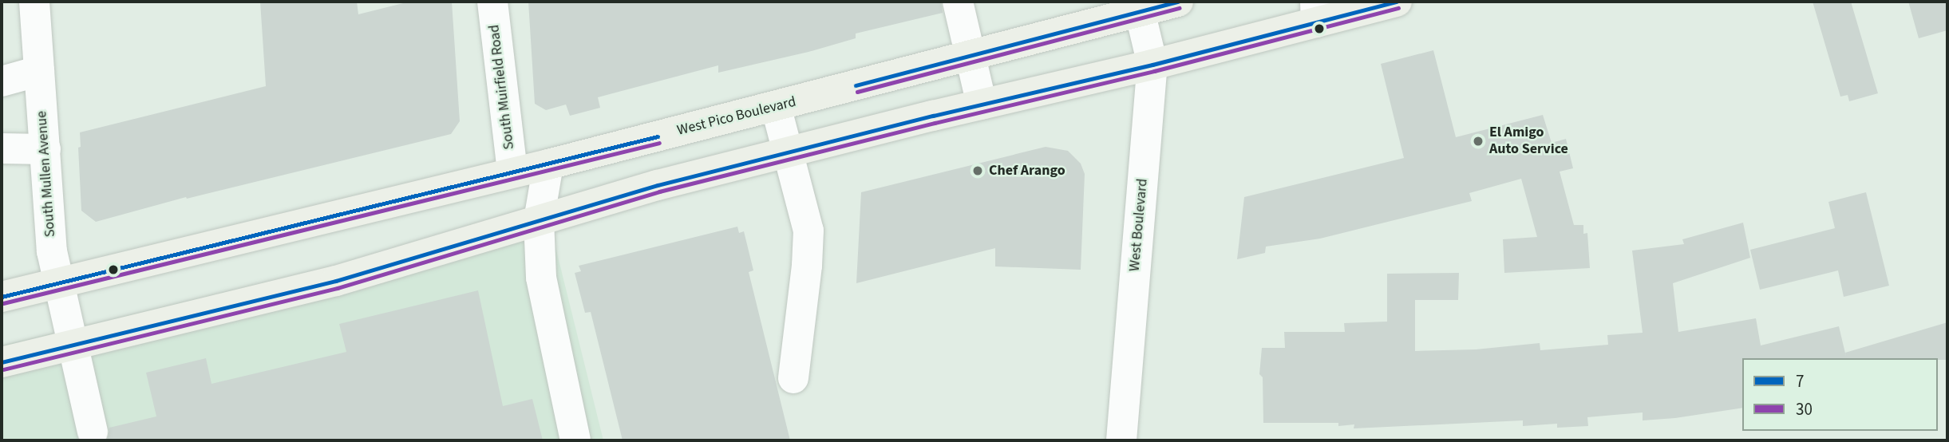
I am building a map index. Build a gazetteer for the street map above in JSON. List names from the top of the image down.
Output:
{
  "streets": {
    "main road": ["West Pico Boulevard"],
    "street": ["South Muirfield Road", "South Mullen Avenue", "West Boulevard"]
  },
  "crossings": [
    ["South Muirfield Road", "West Pico Boulevard"],
    ["West Pico Boulevard", "South Mullen Avenue"],
    ["West Pico Boulevard", "West Boulevard"]
  ],
  "places": ["El Amigo Auto Service", "Chef Arango"],
  "lines": ["transit line 7", "transit line 30"],
  "legend": ["7", "30"]
}
